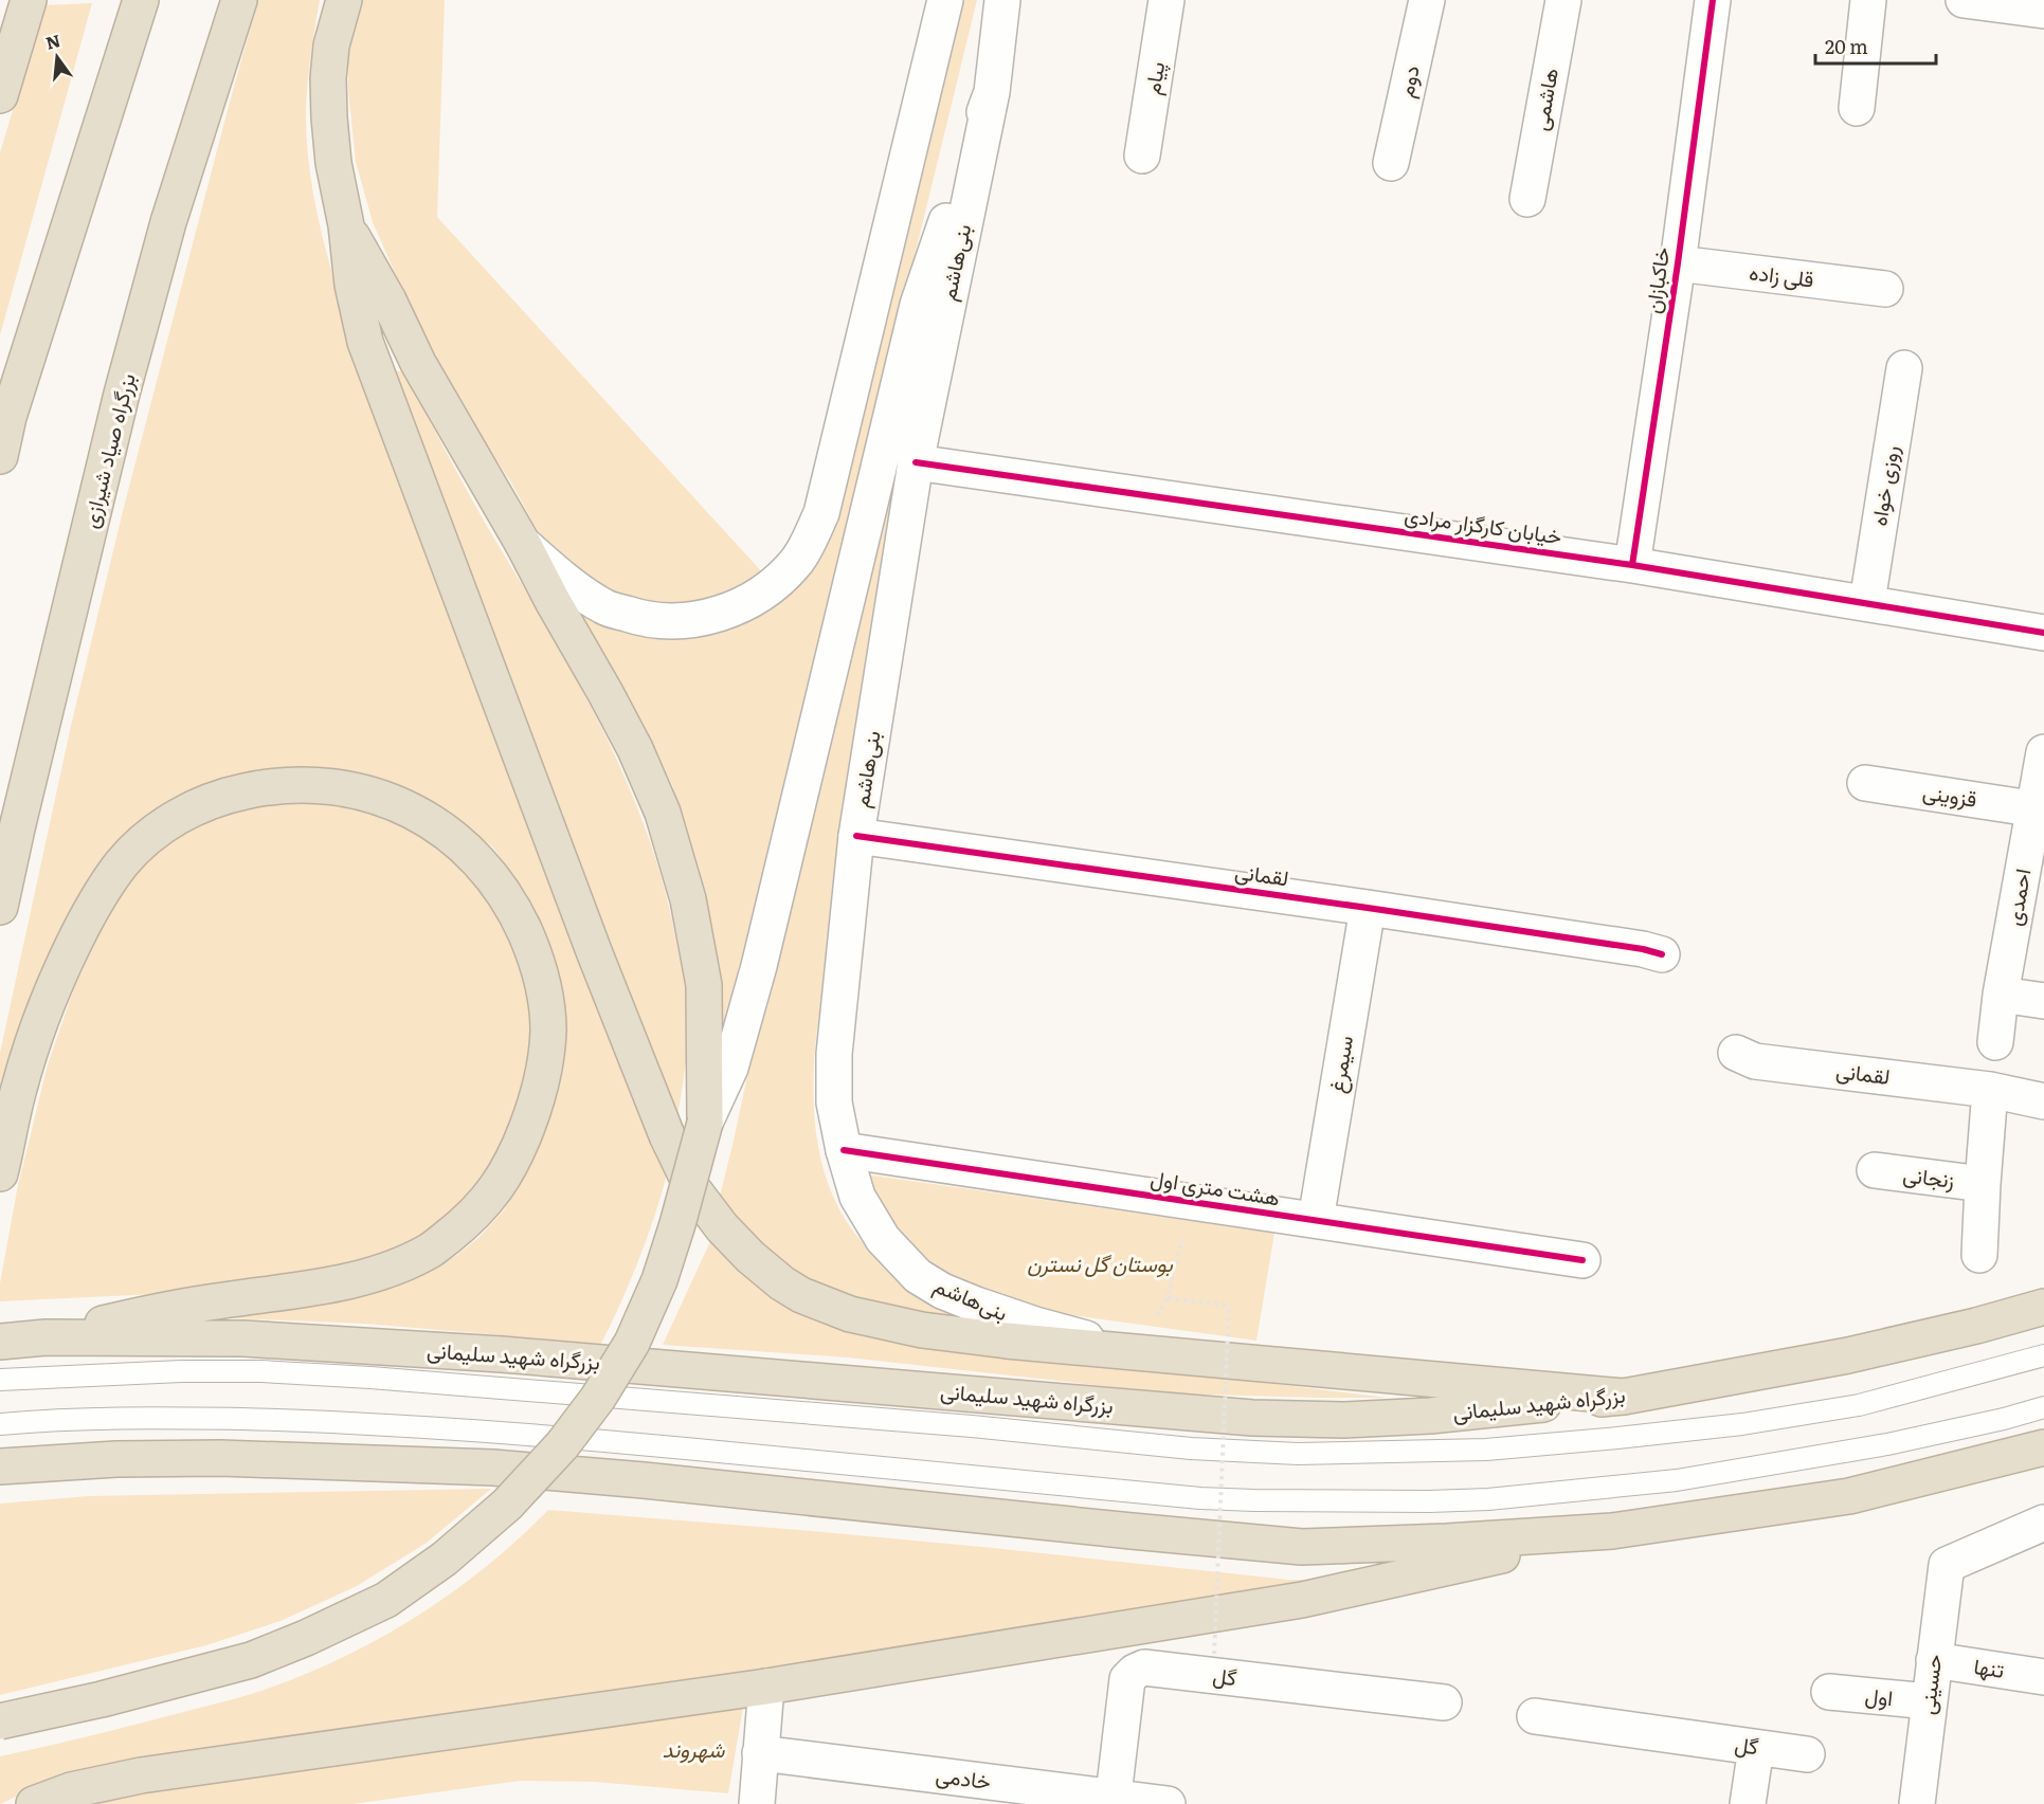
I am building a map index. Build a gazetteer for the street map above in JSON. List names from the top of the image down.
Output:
{
  "streets": {
    "highway": ["بزرگراه صیاد شیرازی", "بزرگراه شهید سلیمانی"],
    "street": [
      "پیام",
      "دوم",
      "هاشمی",
      "بنی‌هاشم",
      "قلی زاده",
      "خاکبازان",
      "روزی خواه",
      "خیابان کارگزار مرادی",
      "قزوینی",
      "لقمانی",
      "احمدی",
      "سیمرغ",
      "زنجانی",
      "هشت متری اول",
      "تنها",
      "گل",
      "حسینی",
      "اول",
      "خادمی"
    ]
  },
  "crossings": [
    ["بنی‌هاشم", "خیابان کارگزار مرادی"],
    ["بنی‌هاشم", "لقمانی"],
    ["بنی‌هاشم", "هشت متری اول"],
    ["قلی زاده", "خاکبازان"],
    ["خاکبازان", "خیابان کارگزار مرادی"],
    ["روزی خواه", "خیابان کارگزار مرادی"],
    ["قزوینی", "احمدی"],
    ["لقمانی", "سیمرغ"],
    ["سیمرغ", "هشت متری اول"],
    ["تنها", "حسینی"],
    ["گل", "خادمی"],
    ["حسینی", "اول"]
  ],
  "parks": ["بوستان گل نسترن", "شهروند"],
  "scale_bar": "20 m",
  "north": "top"
}
